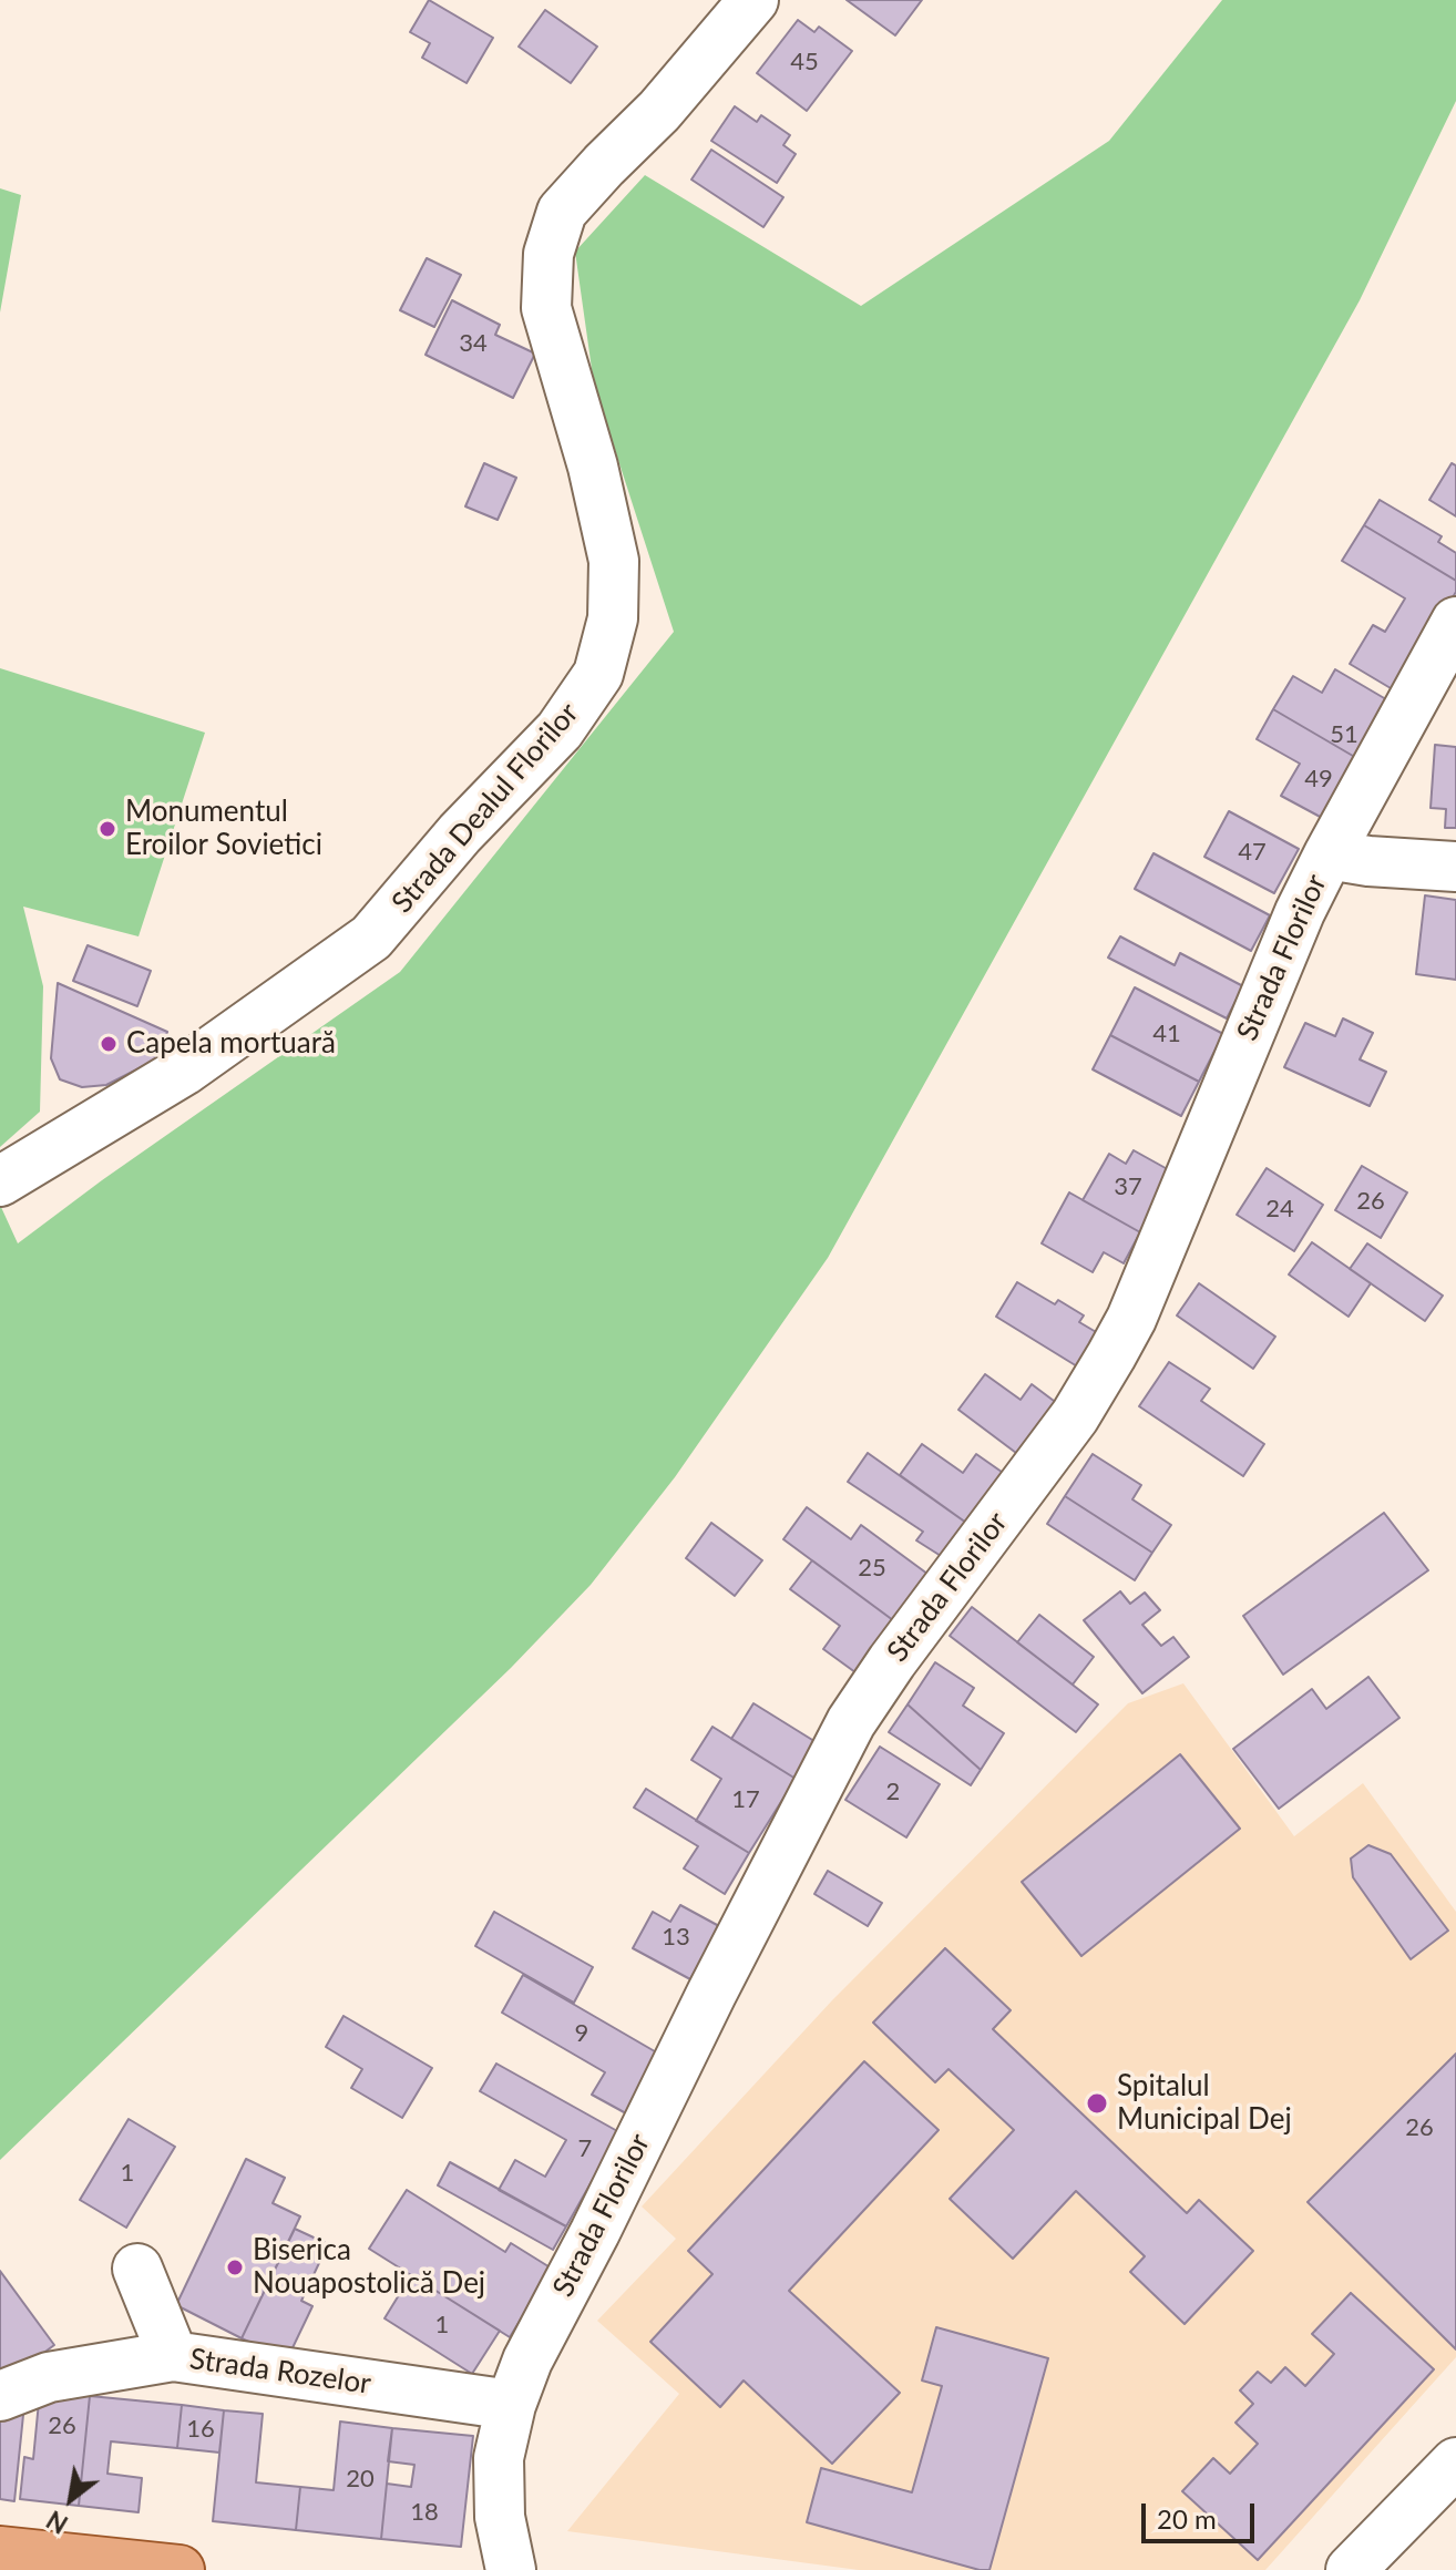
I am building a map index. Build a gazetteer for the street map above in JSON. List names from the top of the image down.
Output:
{
  "streets": {
    "street": ["Strada Dealul Florilor", "Strada Florilor", "Strada Rozelor"]
  },
  "crossings": [
    ["Strada Florilor", "Strada Rozelor"]
  ],
  "places": [
    "Monumentul Eroilor Sovietici",
    "Capela mortuară",
    "Spitalul Municipal Dej",
    "Biserica Nouapostolică Dej"
  ],
  "house_numbers": [
    "45",
    "34",
    "51",
    "49",
    "47",
    "41",
    "37",
    "26",
    "24",
    "25",
    "2",
    "17",
    "13",
    "9",
    "26",
    "7",
    "1",
    "1",
    "26",
    "16",
    "20",
    "18"
  ],
  "scale_bar": "20 m",
  "north": "bottom left"
}
